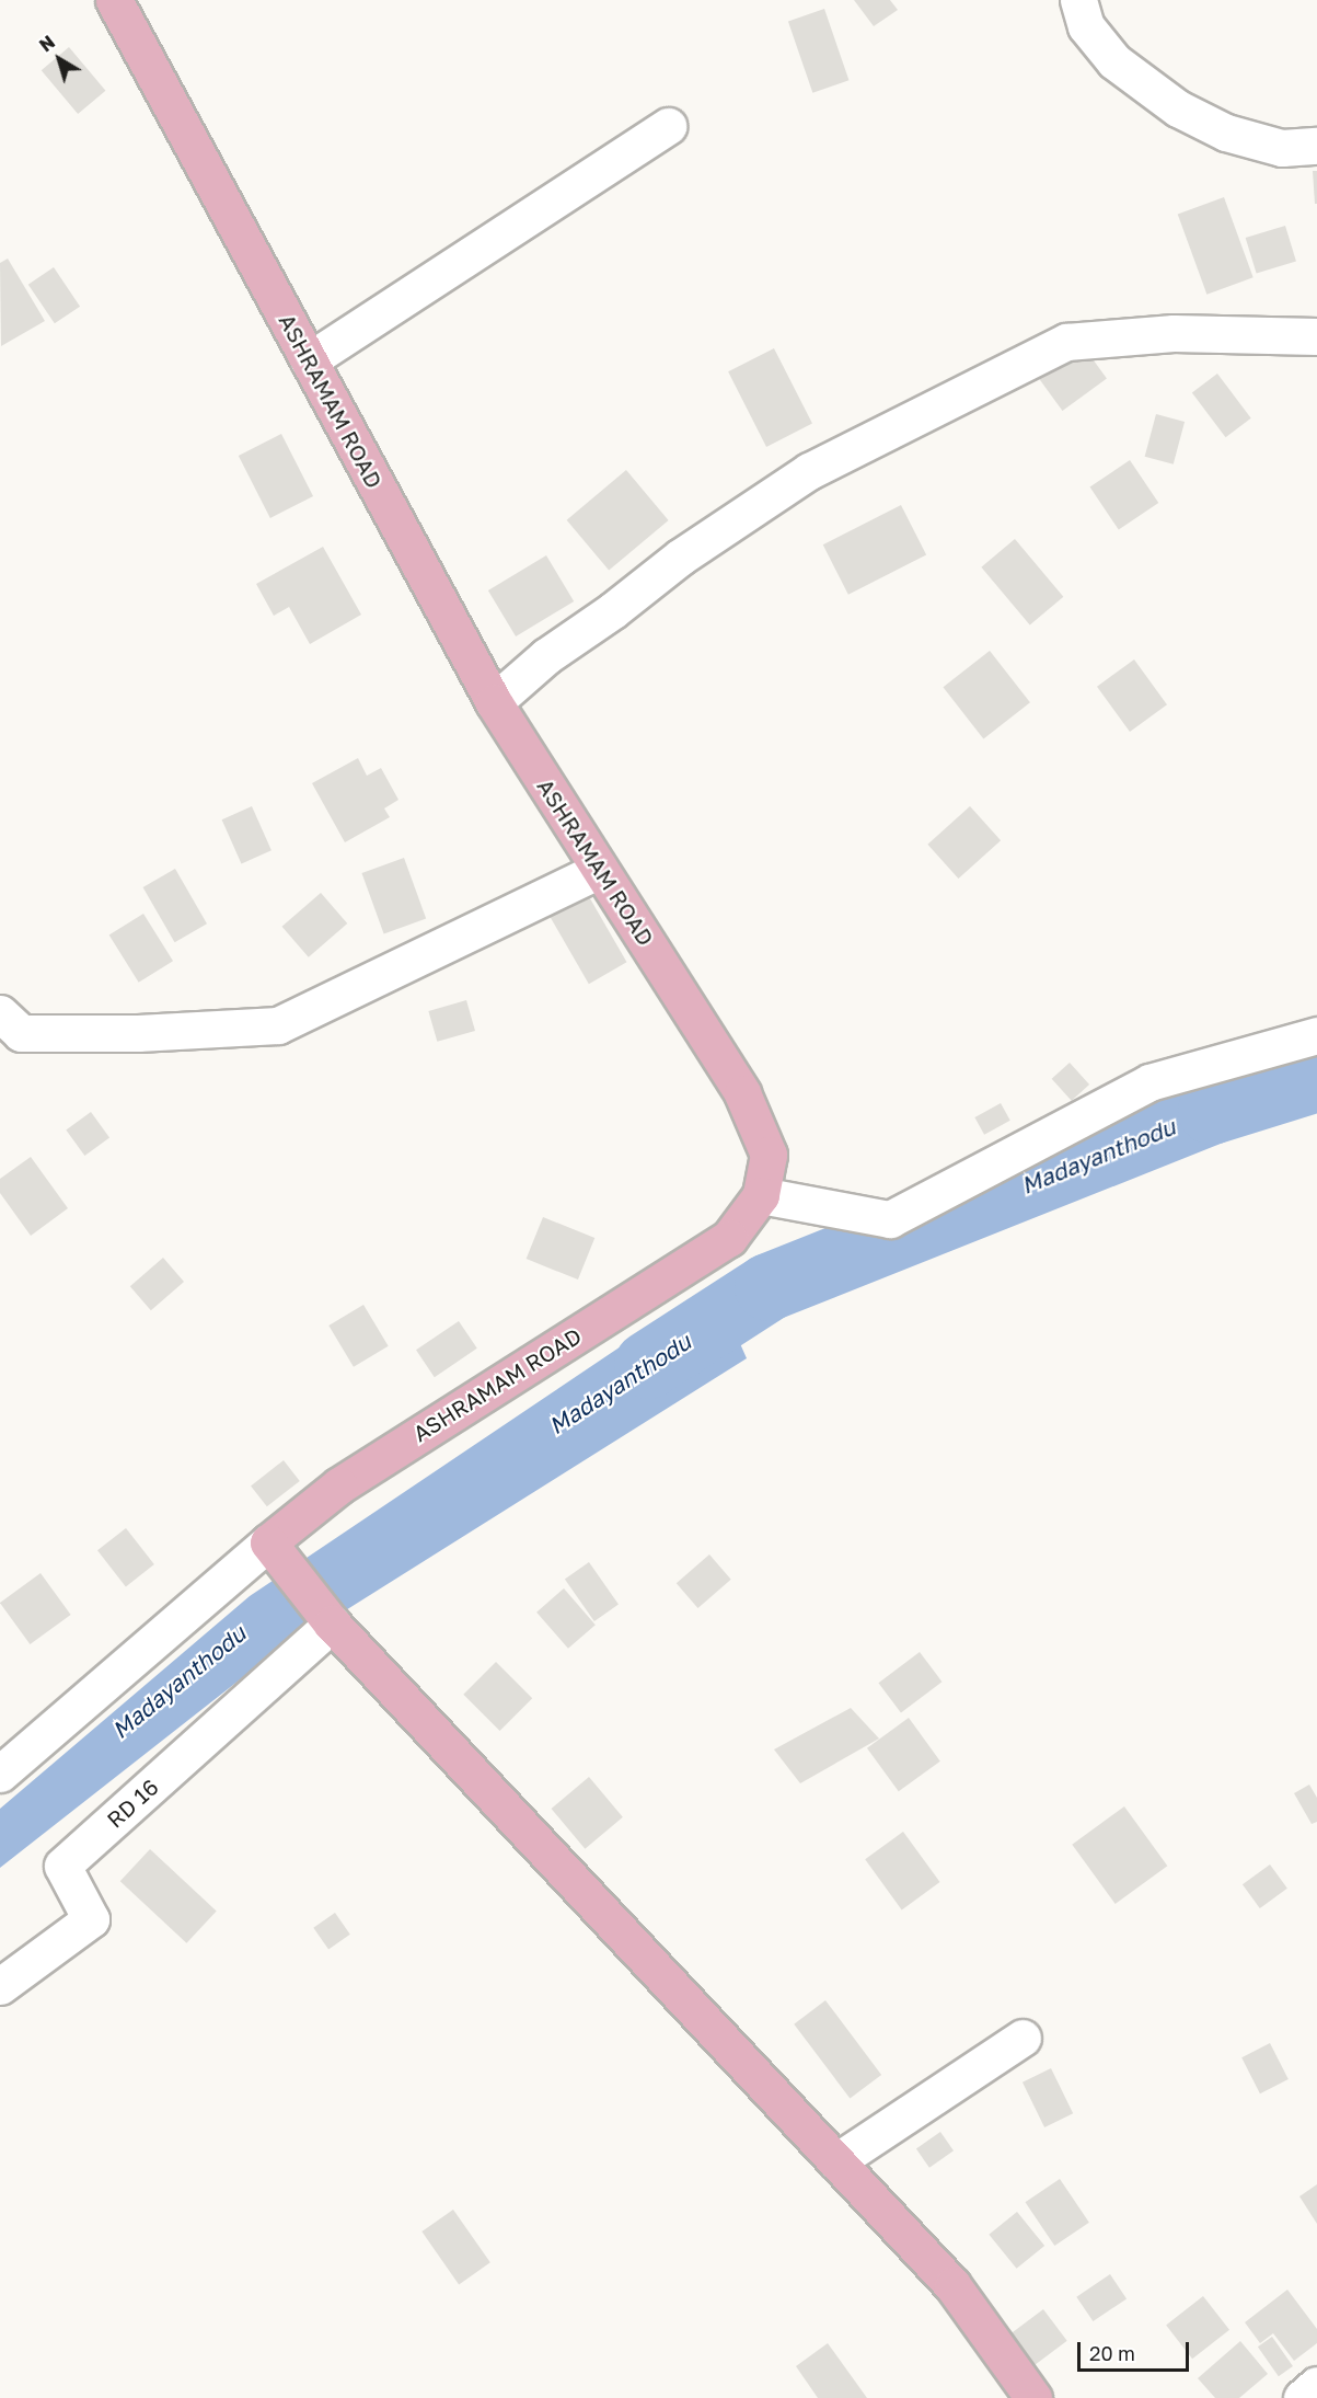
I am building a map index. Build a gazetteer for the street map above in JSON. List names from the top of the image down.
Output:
{
  "streets": {
    "main road": ["ASHRAMAM ROAD"],
    "street": ["RD 16"]
  },
  "water": ["Madayanthodu"],
  "scale_bar": "20 m",
  "north": "top left"
}
